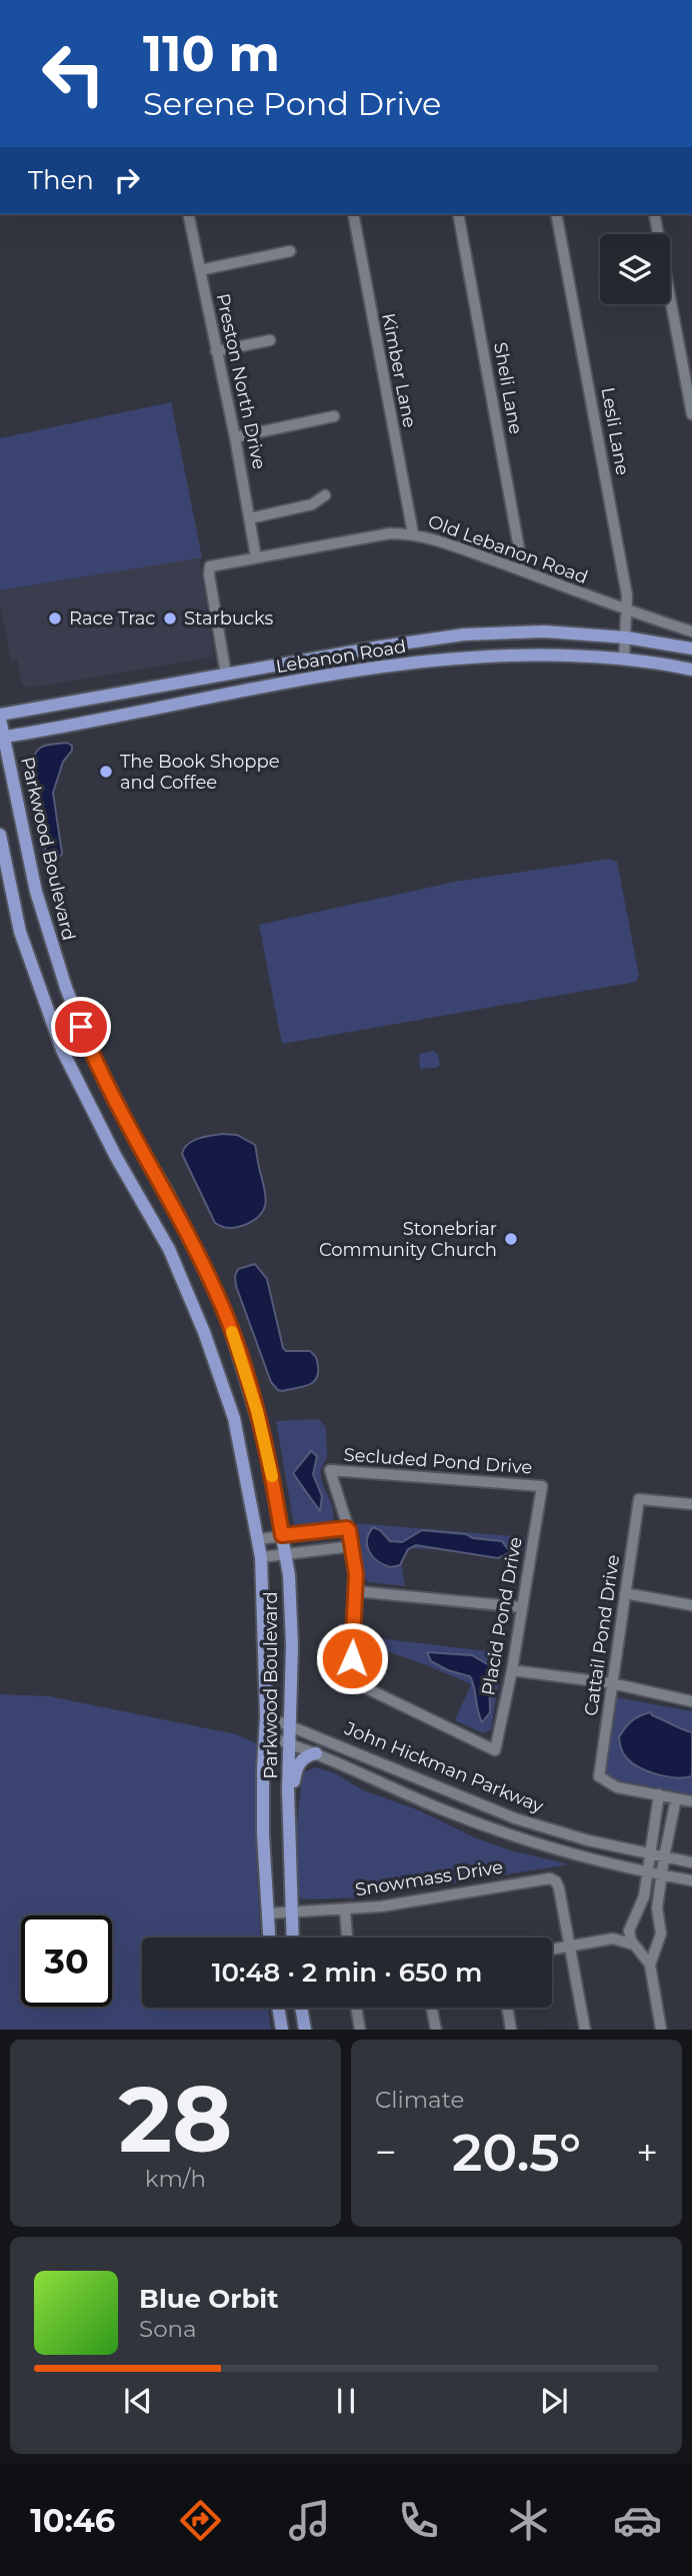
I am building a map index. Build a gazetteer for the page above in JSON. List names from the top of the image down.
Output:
{
  "streets": {
    "main road": ["Lebanon Road", "Parkwood Boulevard"],
    "street": [
      "Kimber Lane",
      "Preston North Drive",
      "Sheli Lane",
      "Lesli Lane",
      "Old Lebanon Road",
      "Secluded Pond Drive",
      "Placid Pond Drive",
      "Cattail Pond Drive",
      "John Hickman Parkway",
      "Snowmass Drive"
    ]
  },
  "crossings": [
    ["Kimber Lane", "Old Lebanon Road"],
    ["Preston North Drive", "Old Lebanon Road"],
    ["Sheli Lane", "Old Lebanon Road"],
    ["Lesli Lane", "Old Lebanon Road"],
    ["Lesli Lane", "Lebanon Road"],
    ["Old Lebanon Road", "Lebanon Road"],
    ["Lebanon Road", "Parkwood Boulevard"],
    ["Parkwood Boulevard", "John Hickman Parkway"],
    ["Parkwood Boulevard", "Snowmass Drive"],
    ["Secluded Pond Drive", "Placid Pond Drive"]
  ],
  "places": [
    "Race Trac",
    "Starbucks",
    "The Book Shoppe and Coffee",
    "Stonebriar Community Church"
  ],
  "page": {
    "turn": ["110 m", "Serene Pond Drive"],
    "then": "Then",
    "limit": "30",
    "trip": "10:48 · 2 min · 650 m",
    "tile": [
      ["28", "km/h"],
      "Climate"
    ],
    "heat": ["−", "20.5°", "+"],
    "song": ["Blue Orbit", "Sona"],
    "tabs": "10:46"
  }
}
